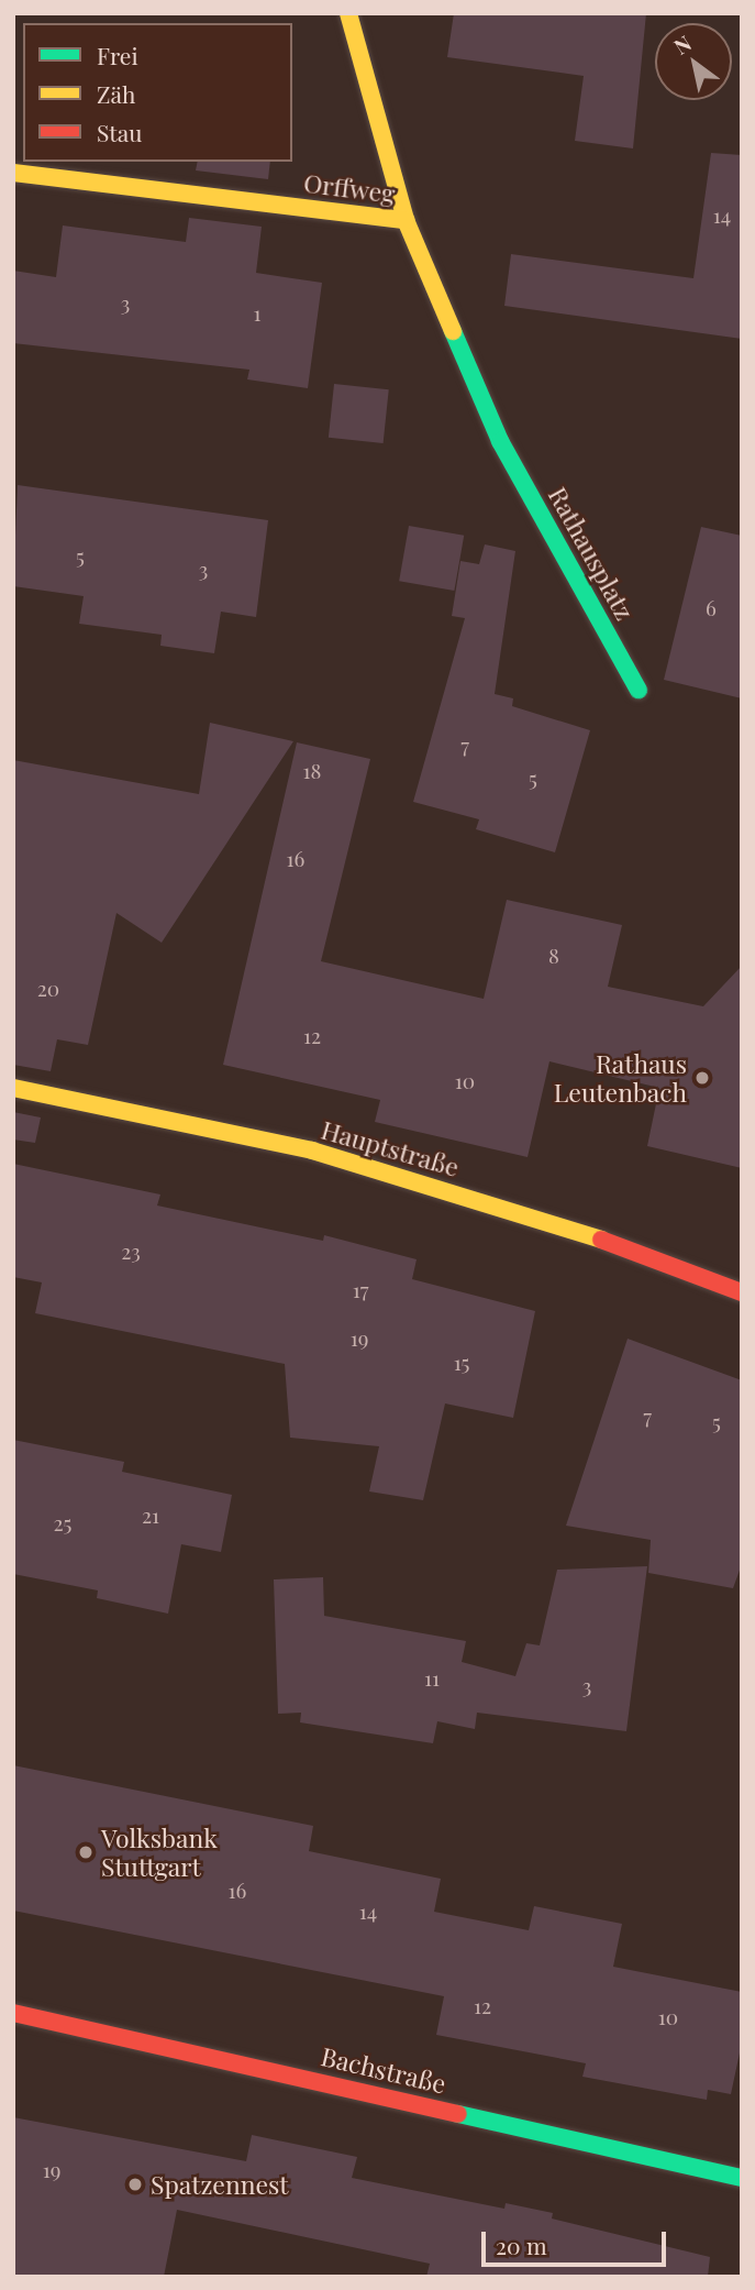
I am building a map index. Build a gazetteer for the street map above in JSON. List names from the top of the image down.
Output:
{
  "streets": {
    "street": [
      "Orffweg",
      "Rathausplatz",
      "Hauptstraße",
      "Bachstraße"
    ]
  },
  "crossings": [
    ["Orffweg", "Rathausplatz"]
  ],
  "places": ["Rathaus Leutenbach", "Volksbank Stuttgart", "Spatzennest"],
  "house_numbers": [
    "14",
    "3",
    "1",
    "5",
    "3",
    "6",
    "7",
    "18",
    "5",
    "16",
    "8",
    "20",
    "12",
    "10",
    "23",
    "17",
    "19",
    "15",
    "7",
    "5",
    "21",
    "25",
    "11",
    "3",
    "16",
    "14",
    "12",
    "10",
    "19"
  ],
  "legend": ["Frei", "Zäh", "Stau"],
  "scale_bar": "20 m",
  "north": "top left"
}
